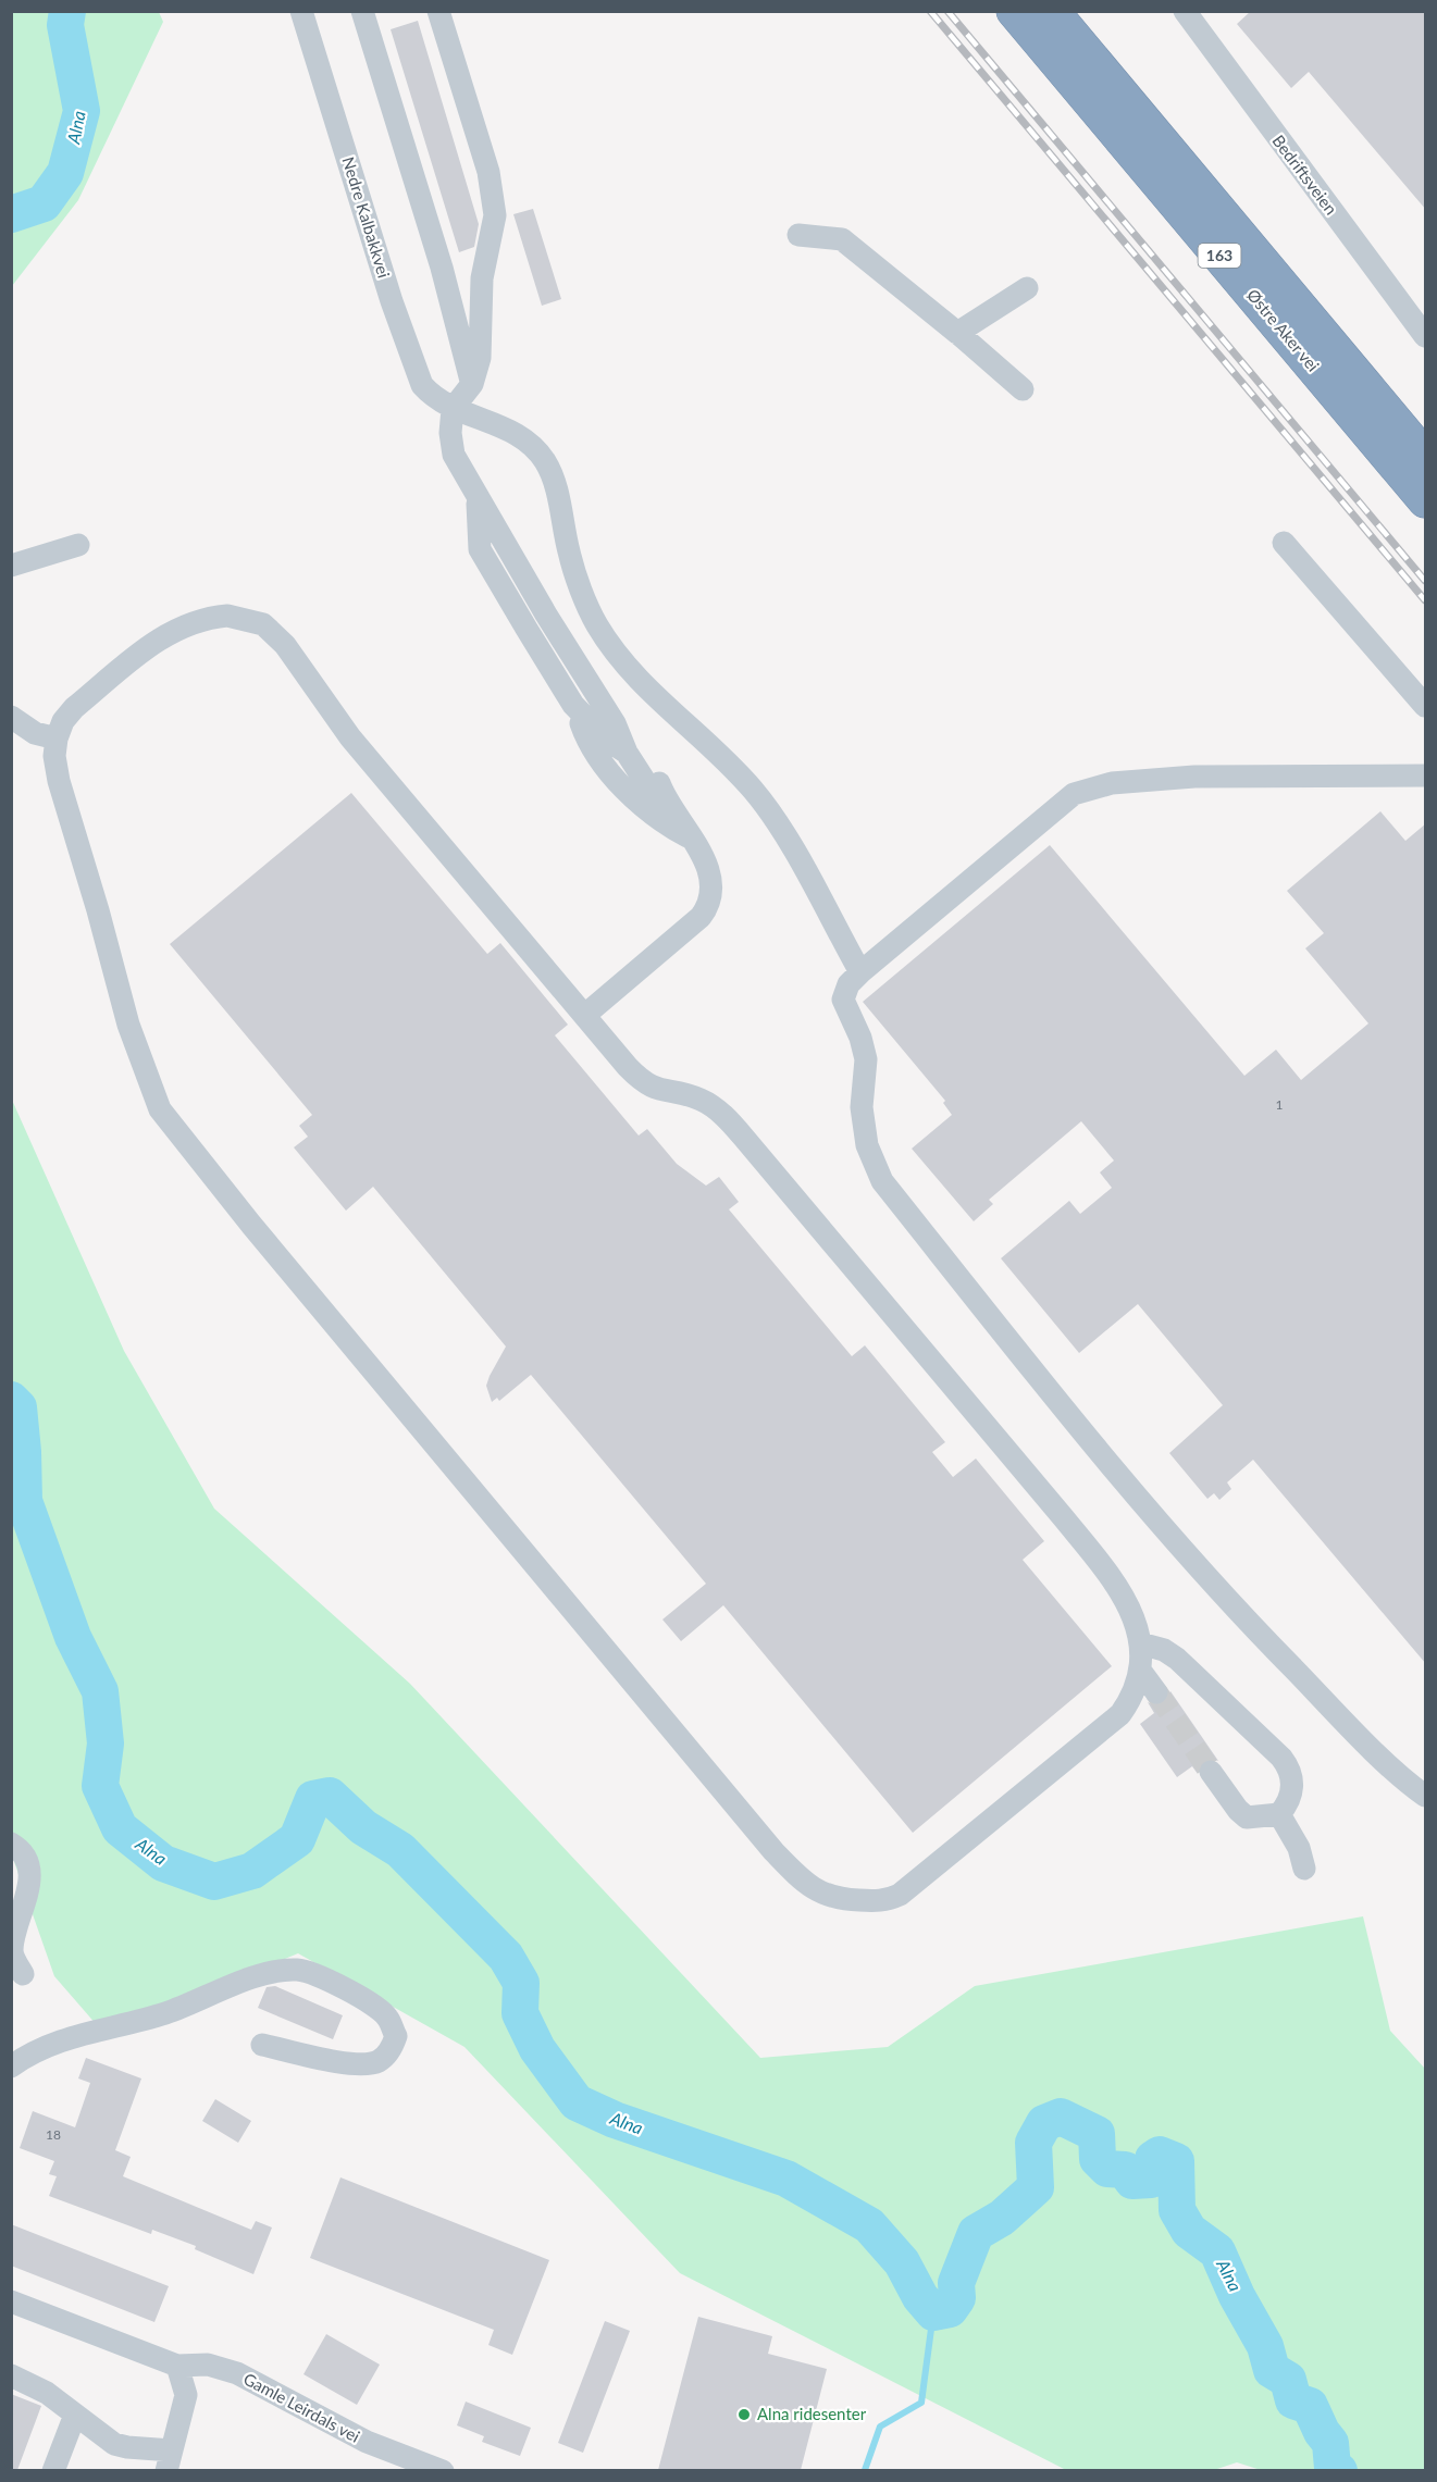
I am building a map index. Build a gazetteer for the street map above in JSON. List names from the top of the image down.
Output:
{
  "streets": {
    "highway": ["163", "Østre Aker vei"],
    "street": ["Bedriftsveien", "Nedre Kalbakkvei", "Gamle Leirdals vei"]
  },
  "water": ["Alna"],
  "places": ["Alna ridesenter"],
  "house_numbers": ["1", "18"]
}
